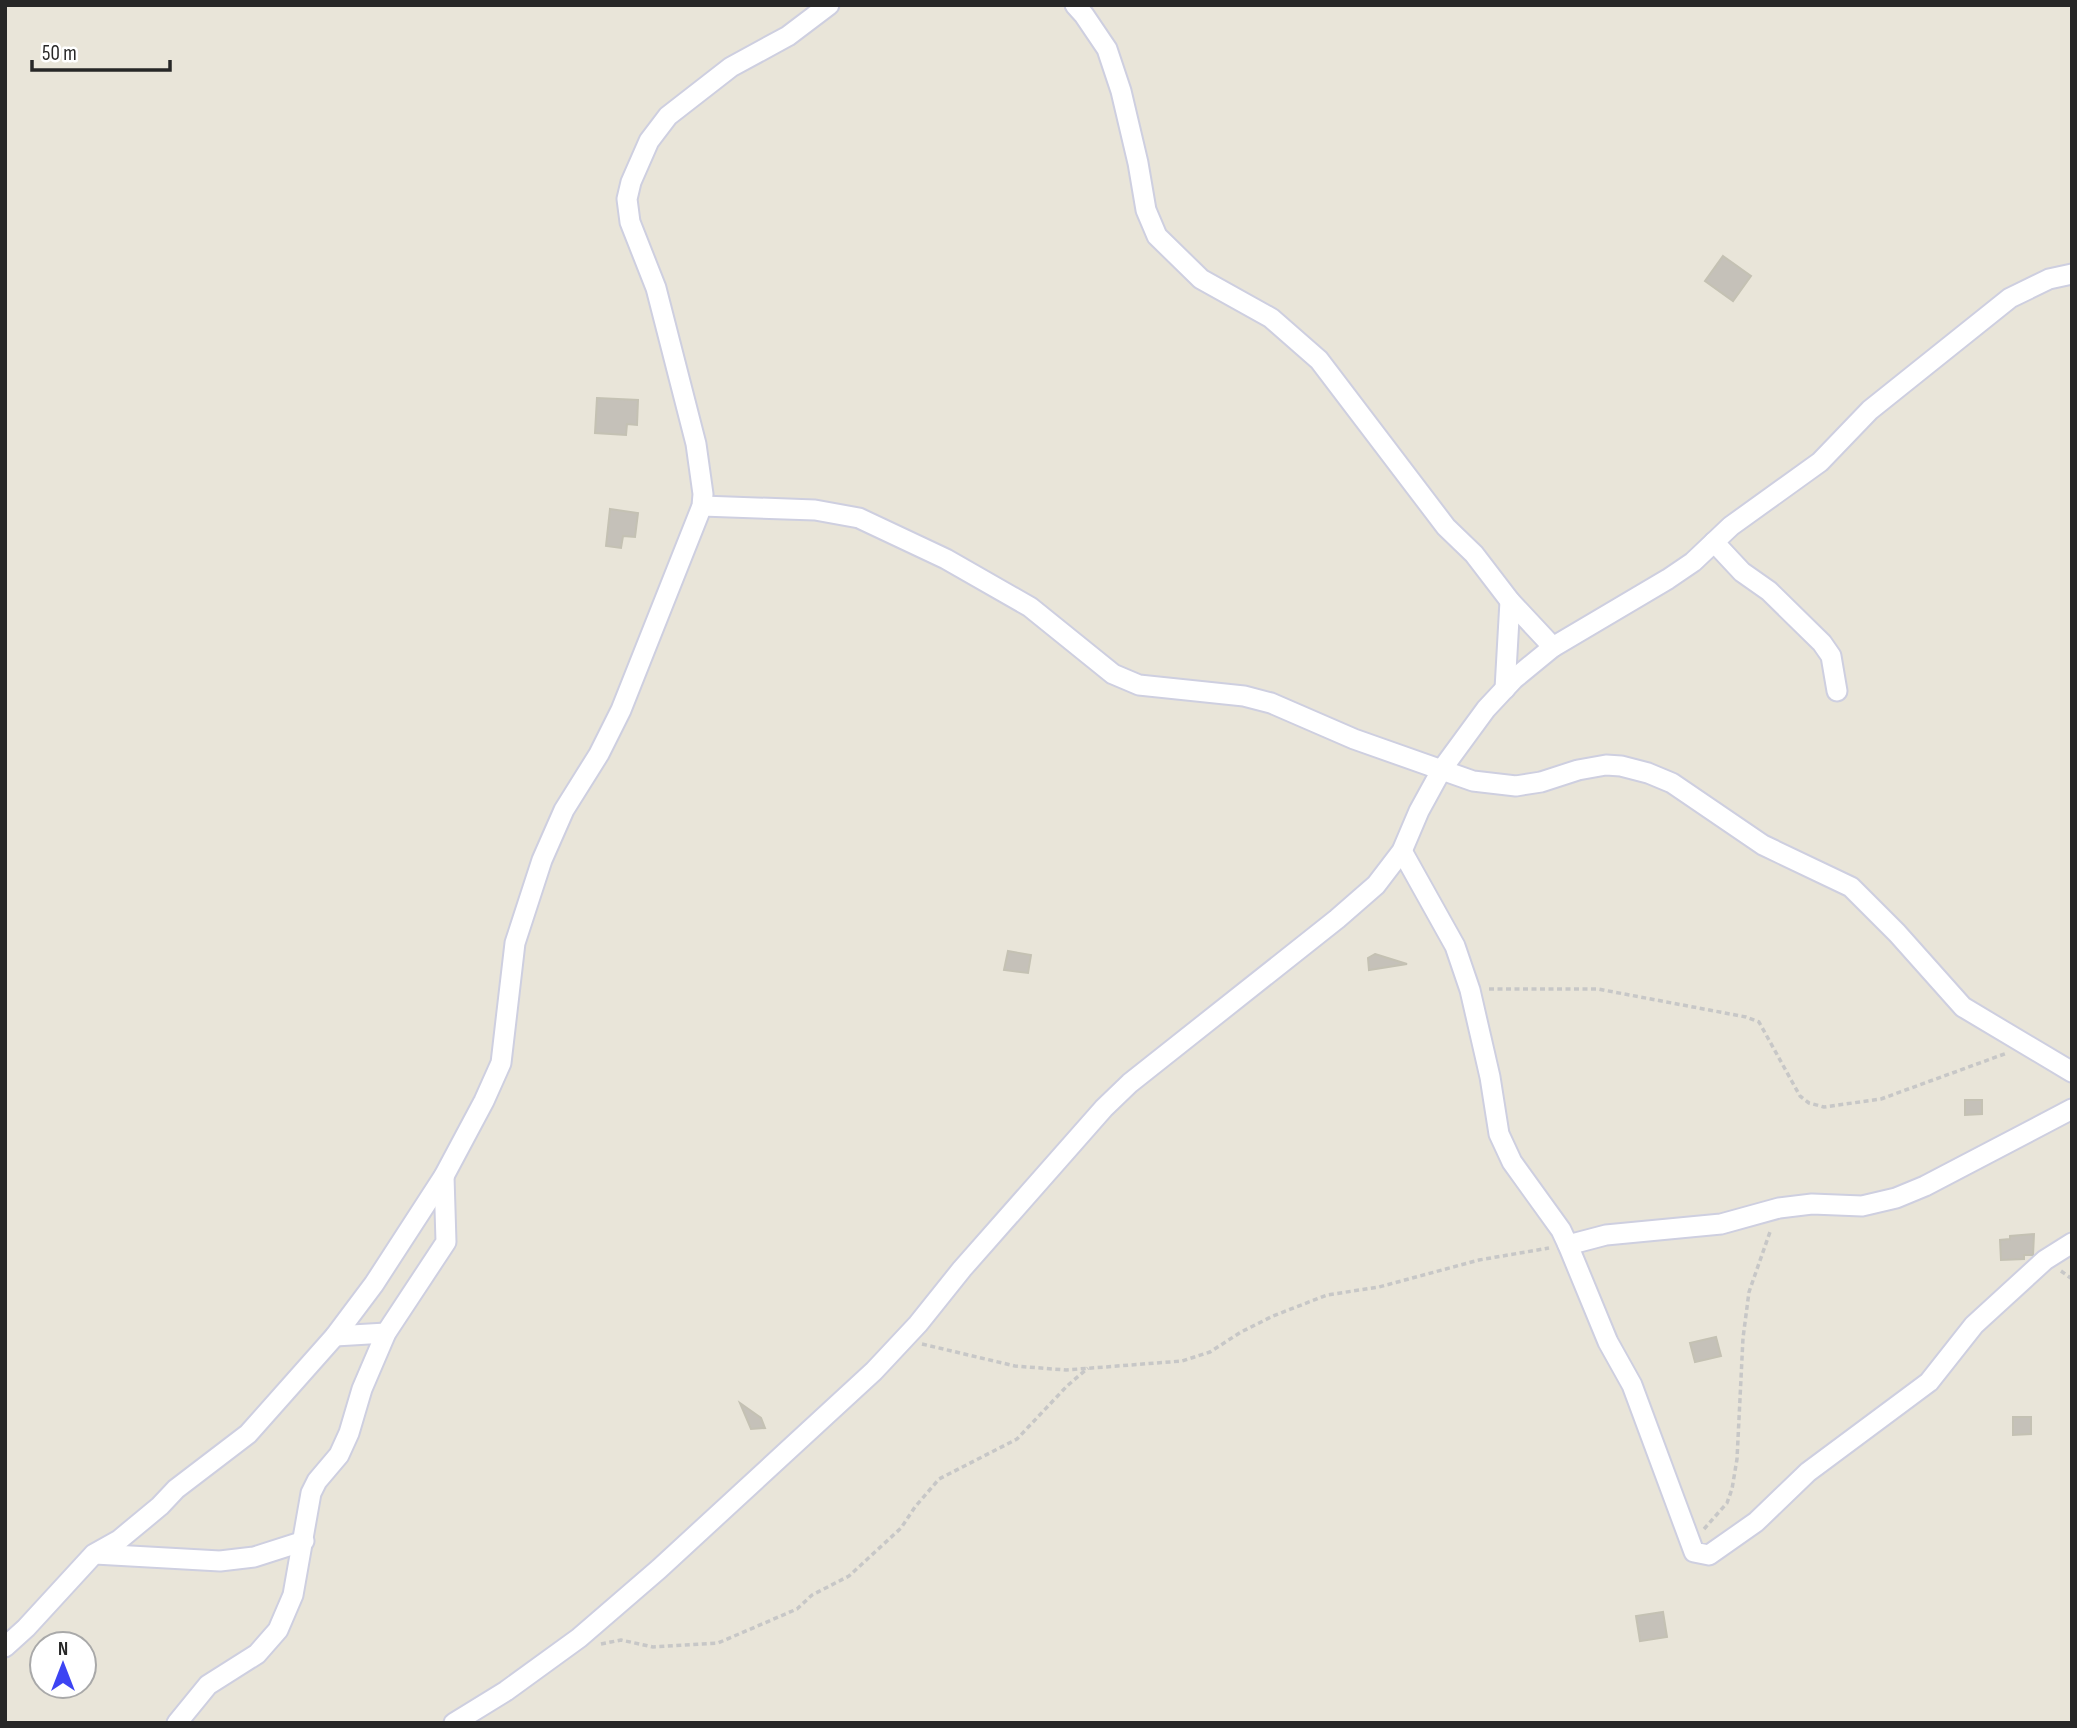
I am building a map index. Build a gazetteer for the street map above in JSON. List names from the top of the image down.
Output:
{
  "scale_bar": "50 m",
  "north": "top"
}
